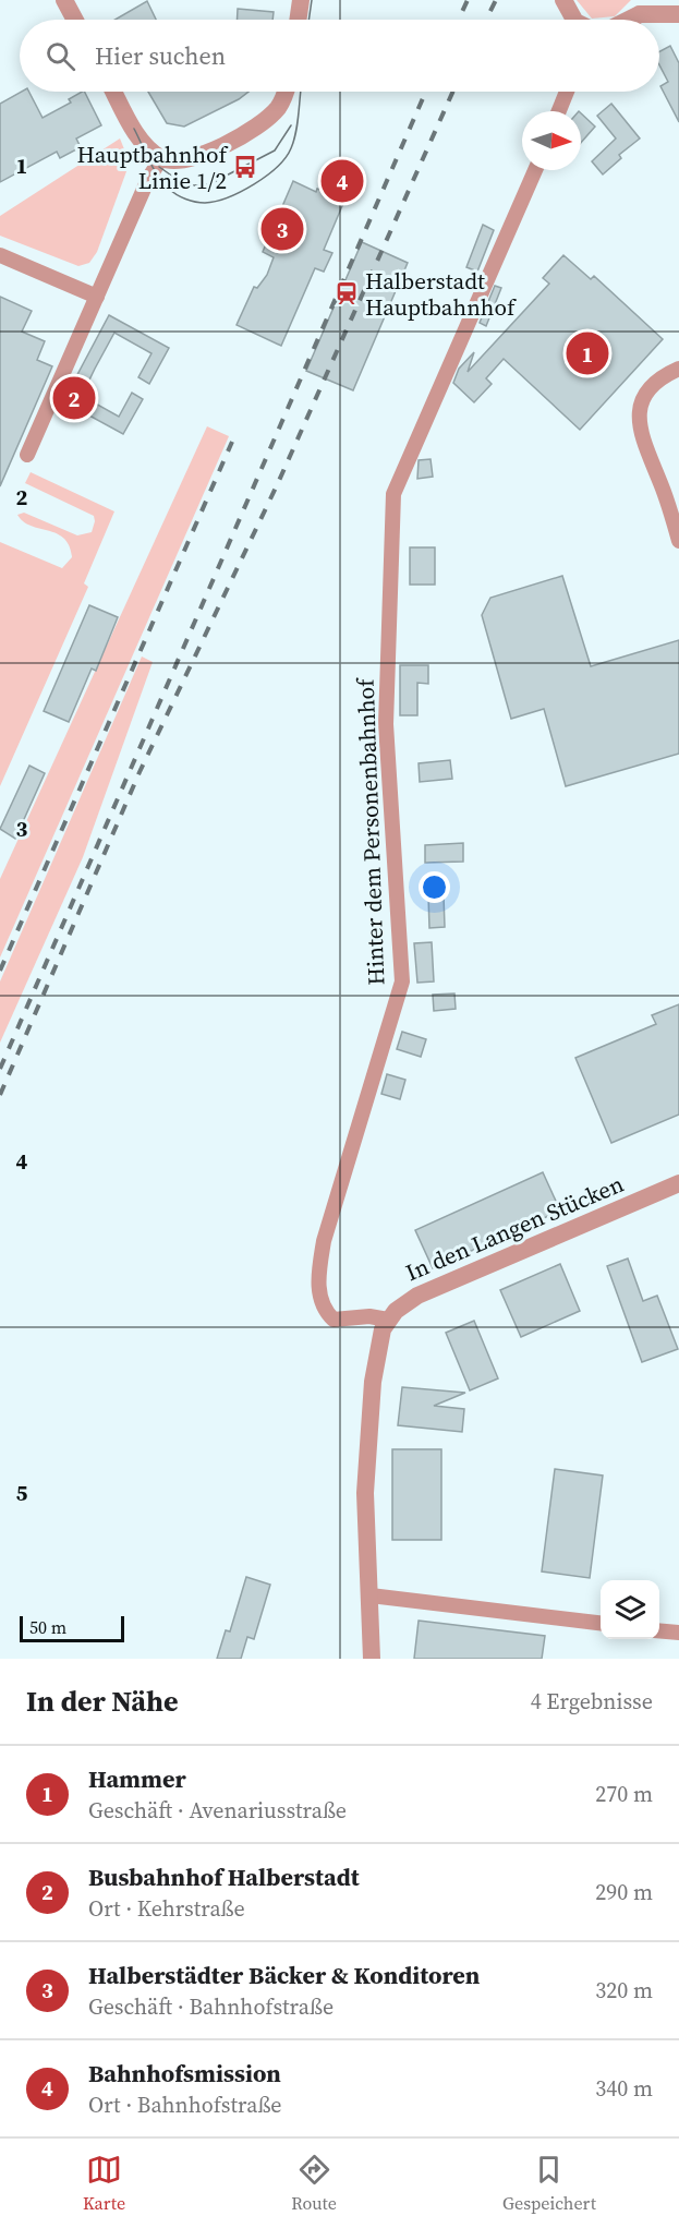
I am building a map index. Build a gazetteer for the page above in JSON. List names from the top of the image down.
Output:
{
  "streets": {
    "street": ["Hinter dem Personenbahnhof", "In den Langen Stücken"]
  },
  "crossings": [
    ["Hinter dem Personenbahnhof", "In den Langen Stücken"]
  ],
  "places": {
    "bus stop": ["Hauptbahnhof Linie 1/2"],
    "station": ["Halberstadt Hauptbahnhof"]
  },
  "scale_bar": "50 m",
  "north": "right",
  "page": {
    "search": "Hier suchen",
    "pins": [
      "4",
      "3",
      "1",
      "2"
    ],
    "scale": "50 m",
    "heading": ["In der Nähe", "4 Ergebnisse"],
    "list": [
      {
        "mark": "1",
        "name": "Hammer",
        "note": "Geschäft · Avenariusstraße",
        "value": "270 m"
      },
      {
        "mark": "2",
        "name": "Busbahnhof Halberstadt",
        "note": "Ort · Kehrstraße",
        "value": "290 m"
      },
      {
        "mark": "3",
        "name": "Halberstädter Bäcker & Konditoren",
        "note": "Geschäft · Bahnhofstraße",
        "value": "320 m"
      },
      {
        "mark": "4",
        "name": "Bahnhofsmission",
        "note": "Ort · Bahnhofstraße",
        "value": "340 m"
      }
    ],
    "nav": ["Karte", "Route", "Gespeichert"]
  },
  "grid": {
    "rows": [
      "1",
      "2",
      "3",
      "4",
      "5"
    ]
  }
}
